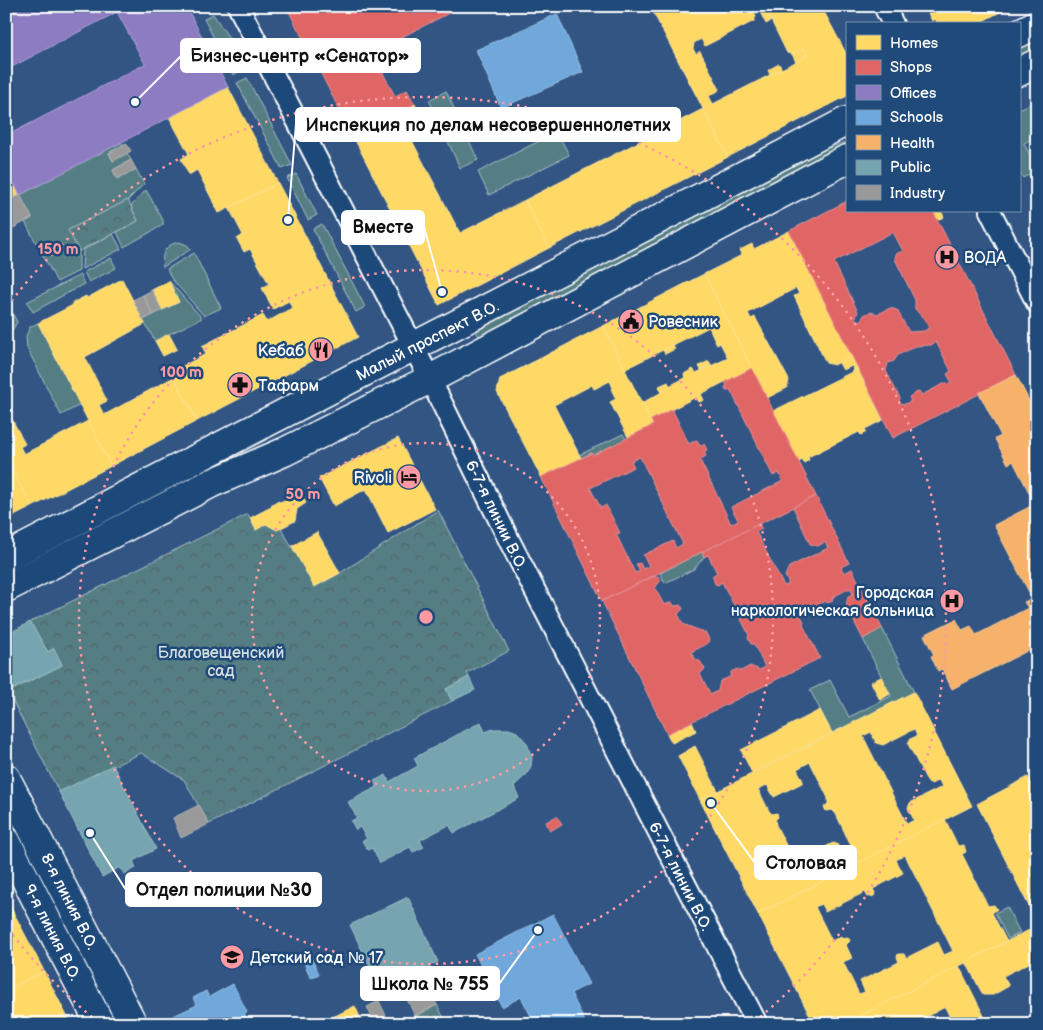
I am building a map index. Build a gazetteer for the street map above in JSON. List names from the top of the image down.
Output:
{
  "streets": {
    "main road": ["Малый проспект В.О.", "8-я линия В.О.", "9-я линия В.О."],
    "street": ["6-7-я линии В.О."]
  },
  "crossings": [
    ["Малый проспект В.О.", "6-7-я линии В.О."]
  ],
  "parks": ["Благовещенский сад"],
  "places": {
    "other": [
      "Бизнес-центр «Сенатор»",
      "Инспекция по делам несовершеннолетних",
      "Вместе",
      "Столовая",
      "Отдел полиции №30",
      "Школа № 755"
    ],
    "hospital": ["ВОДА", "Городская наркологическая больница"],
    "public building": ["Ровесник"],
    "restaurant": ["Кебаб"],
    "pharmacy": ["Тафарм"],
    "hotel": ["Rivoli"],
    "school or university": ["Детский сад № 17"]
  },
  "legend": [
    "Homes",
    "Shops",
    "Offices",
    "Schools",
    "Health",
    "Public",
    "Industry"
  ],
  "rings": ["150 m", "100 m", "50 m"]
}
